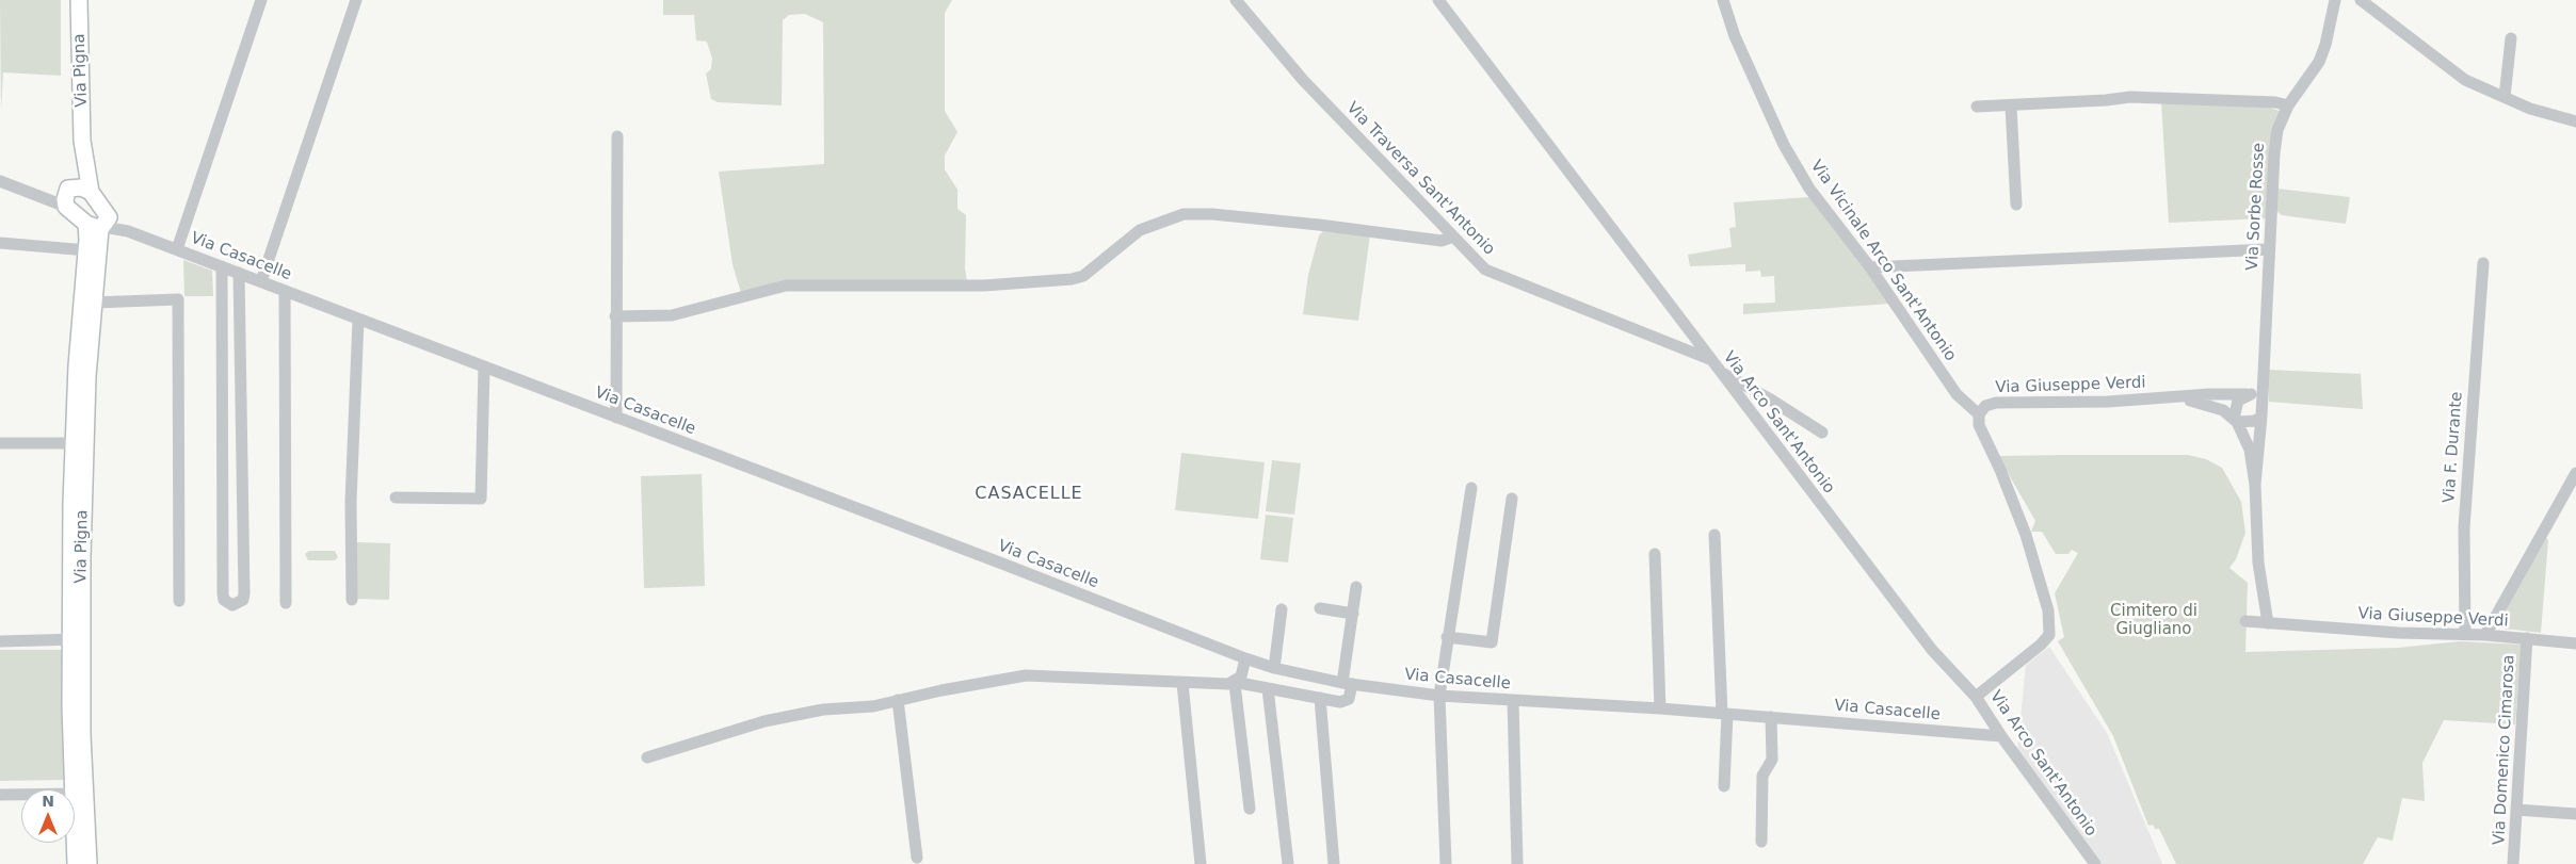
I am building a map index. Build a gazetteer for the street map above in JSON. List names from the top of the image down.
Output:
{
  "streets": {
    "main road": ["Via Pigna"],
    "street": [
      "Via Traversa Sant'Antonio",
      "Via Sorbe Rosse",
      "Via Casacelle",
      "Via Vicinale Arco Sant'Antonio",
      "Via Giuseppe Verdi",
      "Via Arco Sant'Antonio",
      "Via F. Durante",
      "Via Domenico Cimarosa"
    ]
  },
  "crossings": [
    ["Via Pigna", "Via Casacelle"],
    ["Via Traversa Sant'Antonio", "Via Arco Sant'Antonio"],
    ["Via Sorbe Rosse", "Via Giuseppe Verdi"],
    ["Via Casacelle", "Via Arco Sant'Antonio"],
    ["Via Vicinale Arco Sant'Antonio", "Via Giuseppe Verdi"],
    ["Via Giuseppe Verdi", "Via Arco Sant'Antonio"],
    ["Via Giuseppe Verdi", "Via F. Durante"],
    ["Via Giuseppe Verdi", "Via Domenico Cimarosa"]
  ],
  "districts": ["CASACELLE"],
  "parks": ["Cimitero di Giugliano"],
  "north": "top"
}
